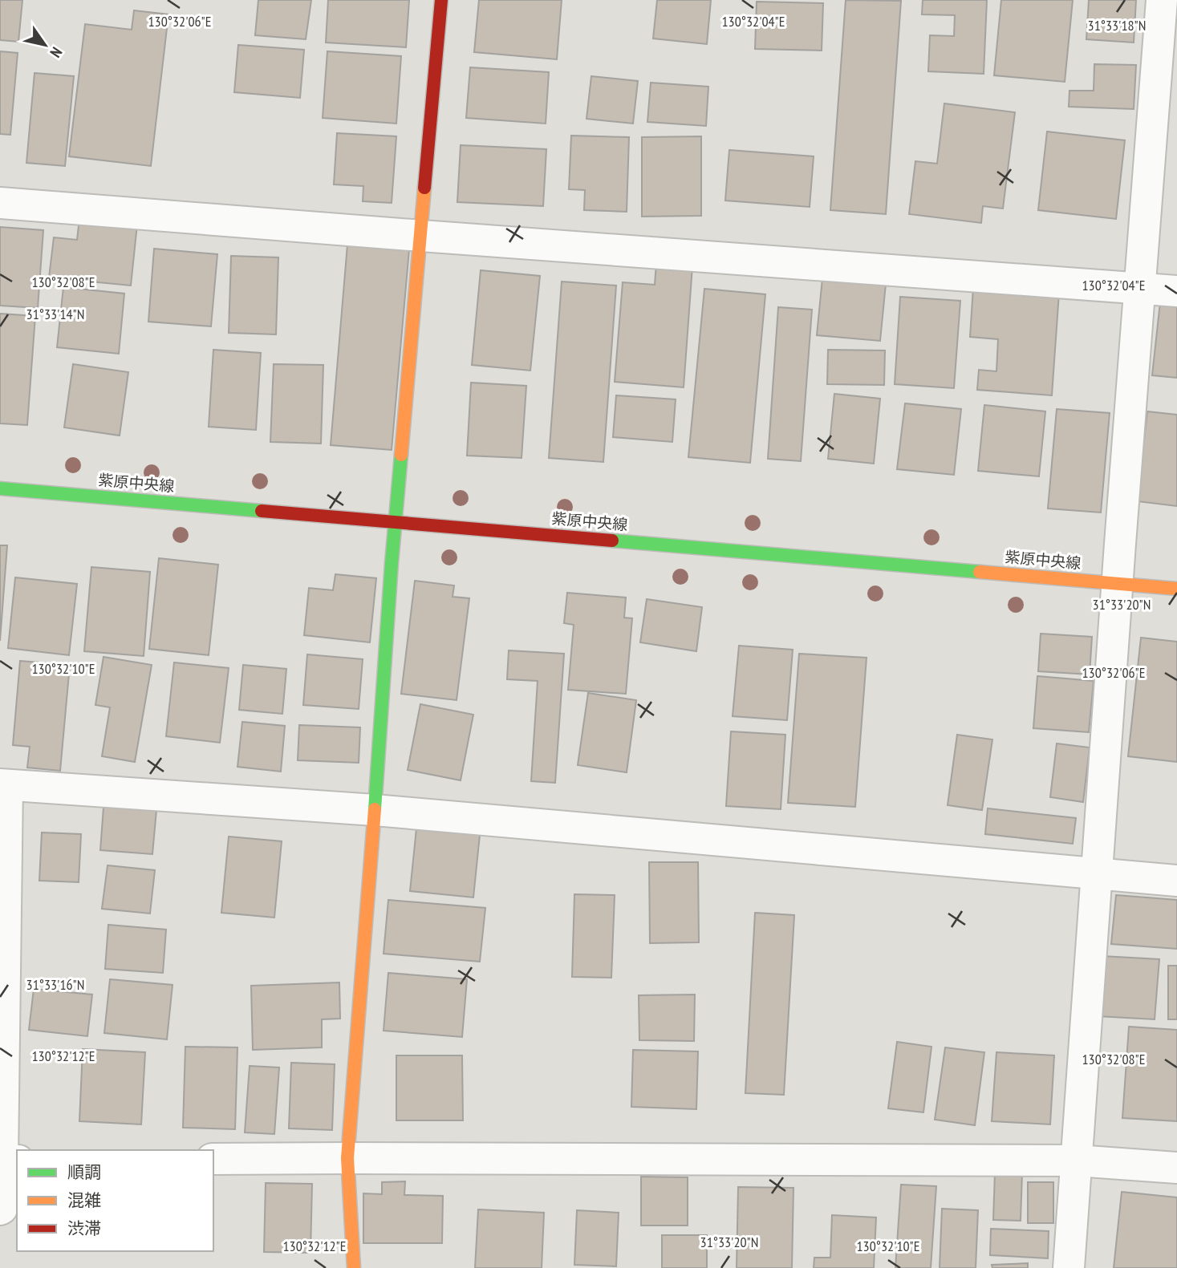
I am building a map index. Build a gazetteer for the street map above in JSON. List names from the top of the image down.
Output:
{
  "streets": {
    "street": ["紫原中央線"]
  },
  "legend": ["順調", "混雑", "渋滞"],
  "north": "bottom right",
  "coordinates": [
    "130°32'06\"E",
    "130°32'04\"E",
    "31°33'18\"N",
    "130°32'08\"E",
    "31°33'14\"N",
    "31°33'20\"N",
    "130°32'10\"E",
    "31°33'16\"N",
    "130°32'12\"E"
  ]
}
